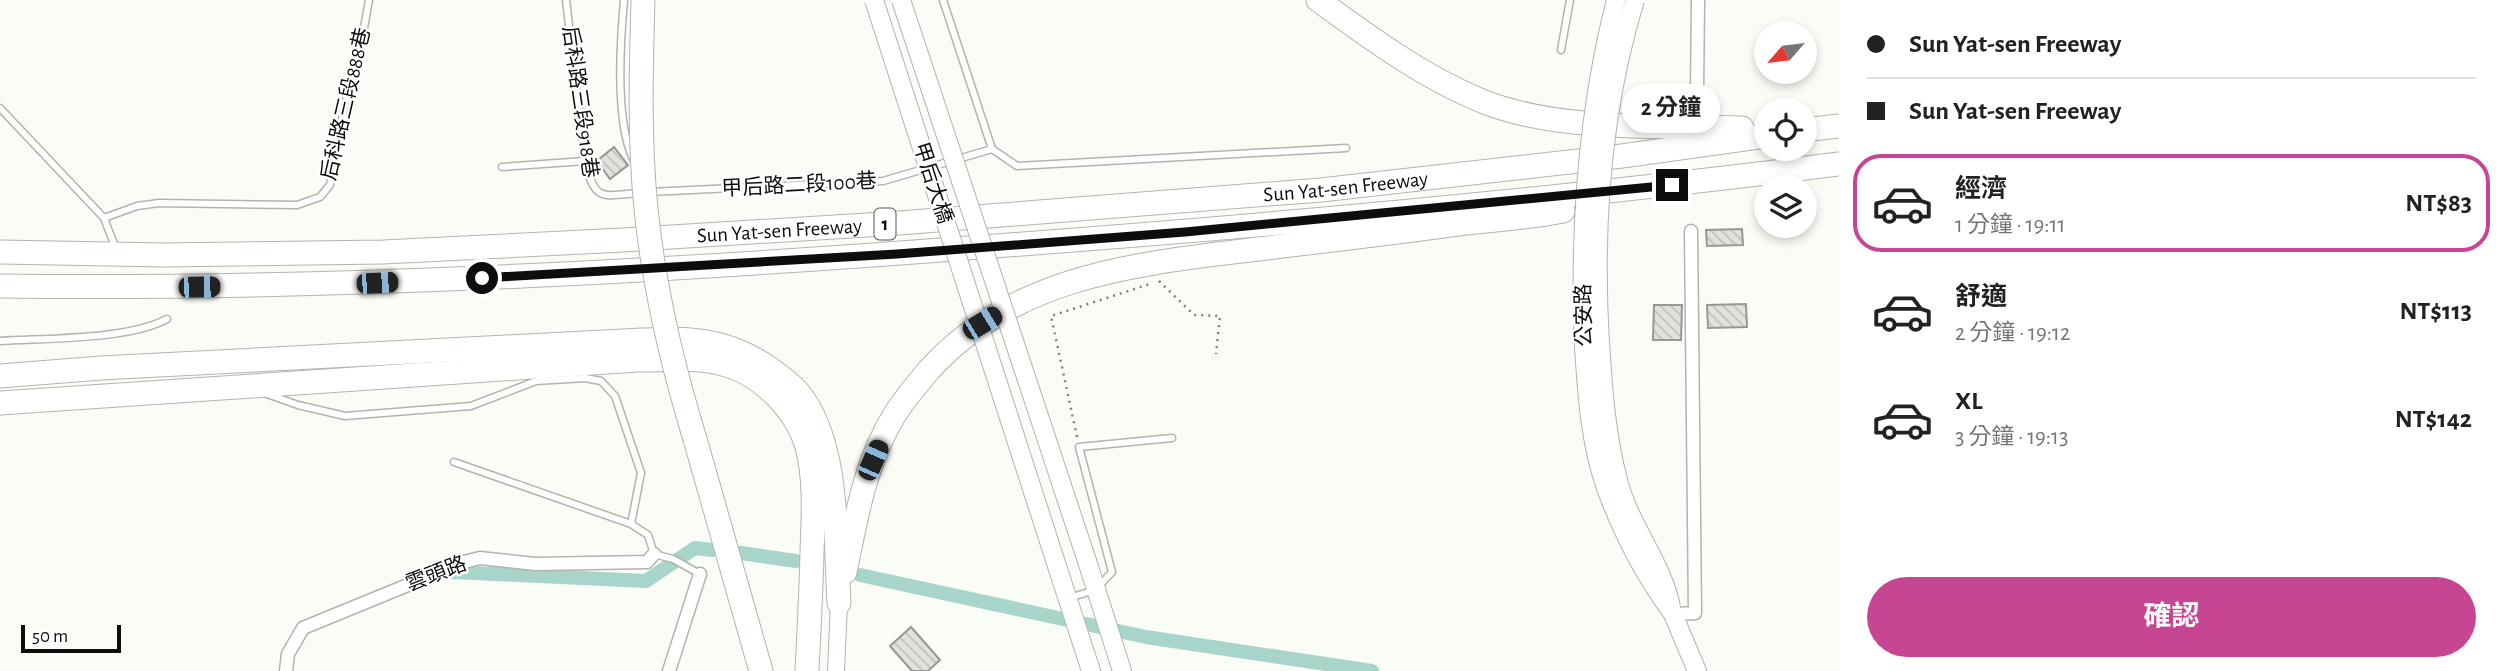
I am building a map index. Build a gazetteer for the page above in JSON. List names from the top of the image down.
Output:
{
  "streets": {
    "highway": ["Sun Yat-sen Freeway", "1"],
    "main road": ["甲后大橋", "公安路"],
    "street": ["雲頭路"],
    "lane": ["后科路三段918巷", "后科路三段888巷", "甲后路二段100巷"]
  },
  "crossings": [
    ["后科路三段918巷", "甲后路二段100巷"]
  ],
  "scale_bar": "50 m",
  "north": "bottom left",
  "page": {
    "banner": ["Sun Yat-sen Freeway", "Sun Yat-sen Freeway"],
    "bubble": "2 分鐘",
    "list": [
      {
        "name": "經濟",
        "note": "1 分鐘 · 19:11",
        "value": "NT$83"
      },
      {
        "name": "舒適",
        "note": "2 分鐘 · 19:12",
        "value": "NT$113"
      },
      {
        "name": "XL",
        "note": "3 分鐘 · 19:13",
        "value": "NT$142"
      }
    ],
    "buttons": "確認",
    "scale": "50 m"
  }
}
